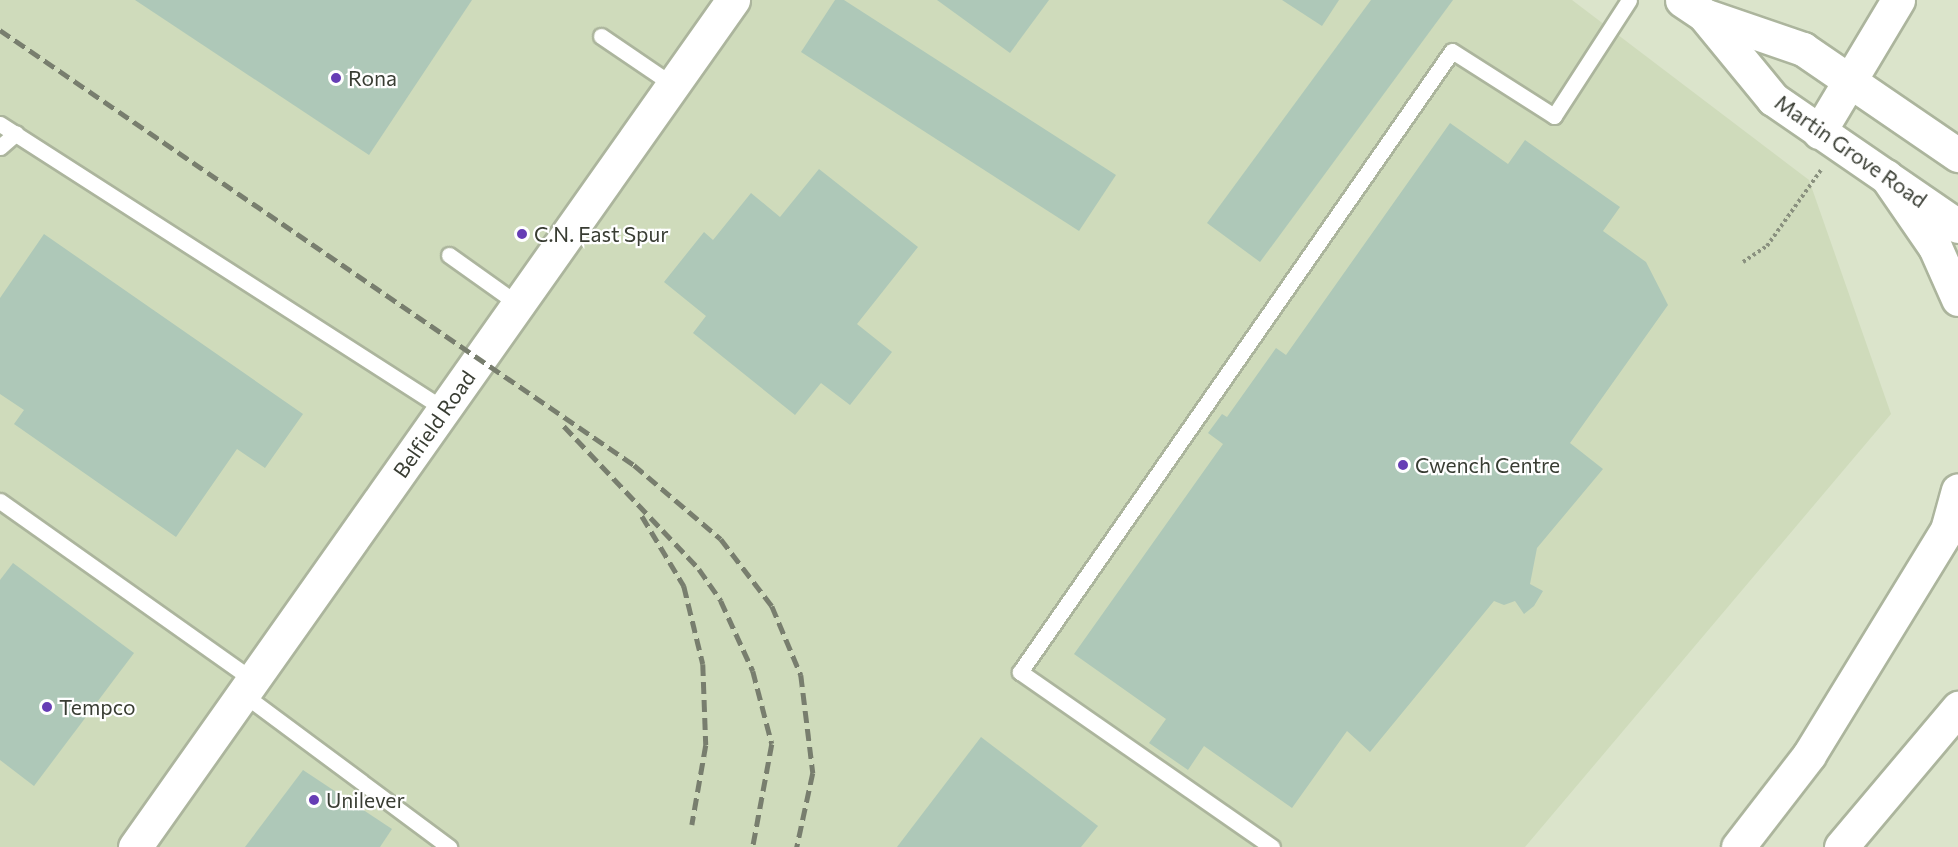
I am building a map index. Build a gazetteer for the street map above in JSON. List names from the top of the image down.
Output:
{
  "streets": {
    "main road": ["Martin Grove Road", "Belfield Road"]
  },
  "places": [
    "Rona",
    "C.N. East Spur",
    "Cwench Centre",
    "Tempco",
    "Unilever"
  ]
}
